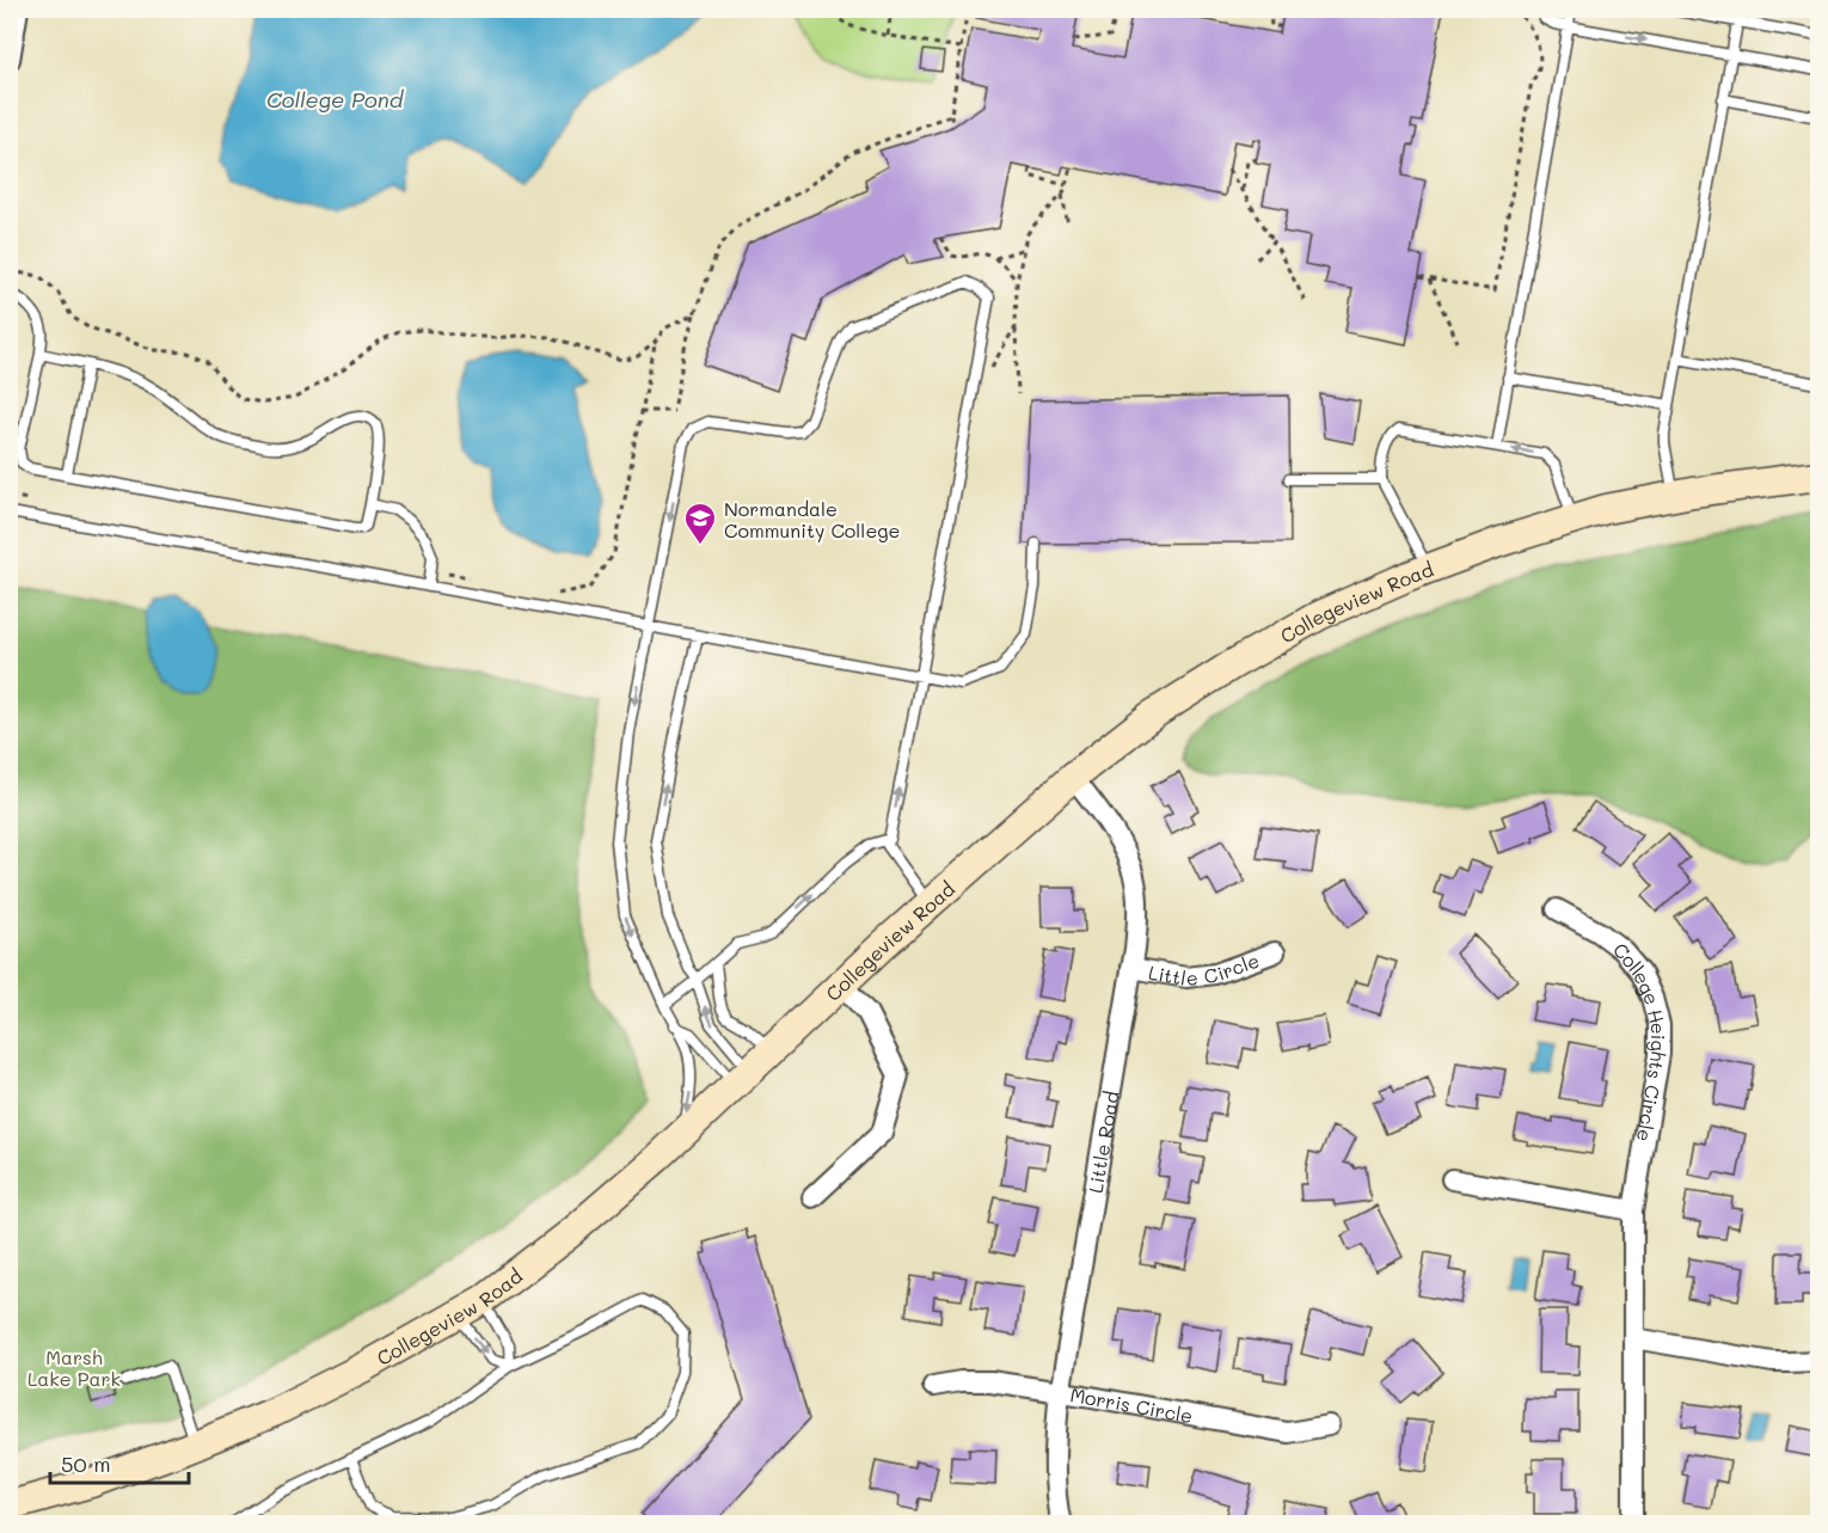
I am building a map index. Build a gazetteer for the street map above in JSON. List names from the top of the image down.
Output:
{
  "streets": {
    "street": [
      "Collegeview Road",
      "Little Circle",
      "College Heights Circle",
      "Little Road",
      "Morris Circle"
    ]
  },
  "crossings": [
    ["Collegeview Road", "Little Road"],
    ["Little Circle", "Little Road"],
    ["Little Road", "Morris Circle"]
  ],
  "water": ["College Pond"],
  "parks": ["Marsh Lake Park"],
  "places": {
    "school or university": ["Normandale Community College"]
  },
  "scale_bar": "50 m"
}
